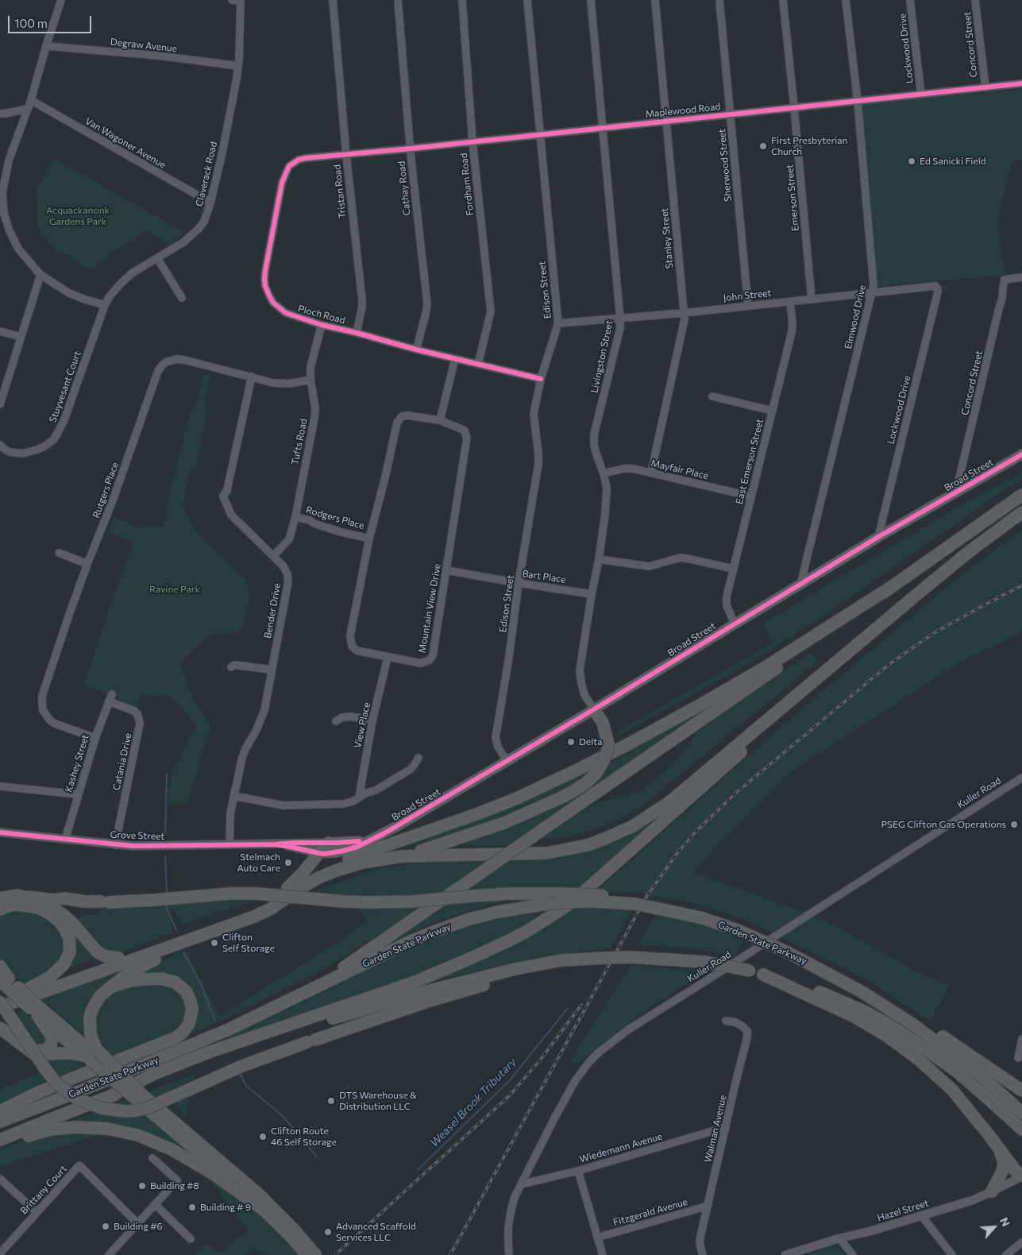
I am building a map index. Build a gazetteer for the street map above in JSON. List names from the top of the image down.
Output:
{
  "streets": {
    "highway": ["Garden State Parkway"],
    "main road": ["Broad Street"],
    "street": [
      "Concord Street",
      "Degraw Avenue",
      "Lockwood Drive",
      "Maplewood Road",
      "Van Wagoner Avenue",
      "Sherwood Street",
      "Claverack Road",
      "Fordham Road",
      "Cathay Road",
      "Tristan Road",
      "Emerson Street",
      "Stanley Street",
      "Edison Street",
      "John Street",
      "Ploch Road",
      "Elmwood Drive",
      "Livingston Street",
      "Stuyvesant Court",
      "Tufts Road",
      "East Emerson Street",
      "Mayfair Place",
      "Rutgers Place",
      "Rodgers Place",
      "Bart Place",
      "Mountain View Drive",
      "Bender Drive",
      "View Place",
      "Catania Drive",
      "Kashey Street",
      "Kuller Road",
      "Grove Street",
      "Walman Avenue",
      "Wiedemann Avenue",
      "Brittany Court",
      "Hazel Street",
      "Fitzgerald Avenue"
    ]
  },
  "crossings": [
    ["Concord Street", "Maplewood Road"],
    ["Concord Street", "Broad Street"],
    ["Degraw Avenue", "Claverack Road"],
    ["Lockwood Drive", "Maplewood Road"],
    ["Lockwood Drive", "John Street"],
    ["Lockwood Drive", "Broad Street"],
    ["Maplewood Road", "Sherwood Street"],
    ["Maplewood Road", "Fordham Road"],
    ["Maplewood Road", "Cathay Road"],
    ["Maplewood Road", "Tristan Road"],
    ["Maplewood Road", "Emerson Street"],
    ["Maplewood Road", "Stanley Street"],
    ["Maplewood Road", "Edison Street"],
    ["Maplewood Road", "Ploch Road"],
    ["Maplewood Road", "Elmwood Drive"],
    ["Maplewood Road", "Livingston Street"],
    ["Van Wagoner Avenue", "Claverack Road"],
    ["Sherwood Street", "John Street"],
    ["Claverack Road", "Stuyvesant Court"],
    ["Fordham Road", "Ploch Road"],
    ["Cathay Road", "Ploch Road"],
    ["Tristan Road", "Ploch Road"],
    ["Emerson Street", "John Street"],
    ["Stanley Street", "John Street"],
    ["Stanley Street", "Mayfair Place"],
    ["Edison Street", "John Street"],
    ["Edison Street", "Ploch Road"],
    ["Edison Street", "Broad Street"],
    ["Edison Street", "Bart Place"],
    ["John Street", "Elmwood Drive"],
    ["John Street", "Livingston Street"],
    ["John Street", "East Emerson Street"],
    ["Ploch Road", "Tufts Road"],
    ["Elmwood Drive", "Broad Street"],
    ["Livingston Street", "Mayfair Place"],
    ["Livingston Street", "Broad Street"],
    ["Livingston Street", "Bart Place"],
    ["Tufts Road", "Rutgers Place"],
    ["Tufts Road", "Rodgers Place"],
    ["Tufts Road", "Bender Drive"],
    ["East Emerson Street", "Mayfair Place"],
    ["East Emerson Street", "Broad Street"],
    ["Broad Street", "Grove Street"],
    ["Rutgers Place", "Bender Drive"],
    ["Rutgers Place", "Kashey Street"],
    ["Rodgers Place", "Mountain View Drive"],
    ["Bart Place", "Mountain View Drive"],
    ["Mountain View Drive", "View Place"],
    ["Bender Drive", "Grove Street"],
    ["Catania Drive", "Kashey Street"],
    ["Catania Drive", "Grove Street"],
    ["Kashey Street", "Grove Street"],
    ["Kuller Road", "Wiedemann Avenue"],
    ["Walman Avenue", "Wiedemann Avenue"],
    ["Walman Avenue", "Fitzgerald Avenue"]
  ],
  "water": ["Weasel Brook Tributary"],
  "parks": ["Acquackanonk Gardens Park", "Ravine Park"],
  "places": [
    "First Presbyterian Church",
    "Ed Sanicki Field",
    "Delta",
    "PSEG Clifton Gas Operations",
    "Stelmach Auto Care",
    "Clifton Self Storage",
    "DTS Warehouse & Distribution LLC",
    "Clifton Route 46 Self Storage",
    "Building #8",
    "Building # 9",
    "Building #6",
    "Advanced Scaffold Services LLC"
  ],
  "scale_bar": "100 m",
  "north": "top right"
}
